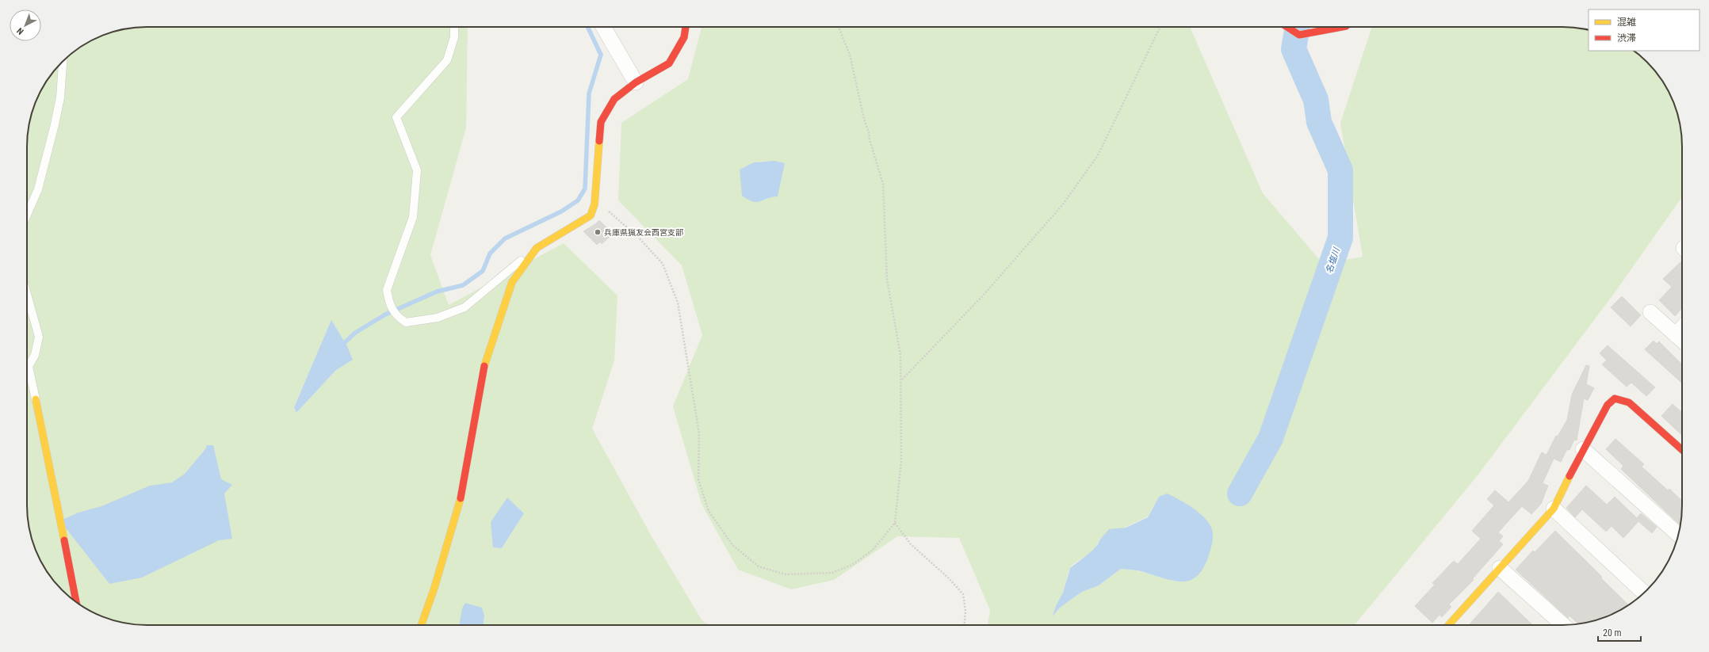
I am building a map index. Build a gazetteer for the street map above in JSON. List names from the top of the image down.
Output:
{
  "water": ["名塩川"],
  "places": ["兵庫県猟友会西宮支部"],
  "legend": ["混雑", "渋滞"],
  "scale_bar": "20 m",
  "north": "bottom left"
}
